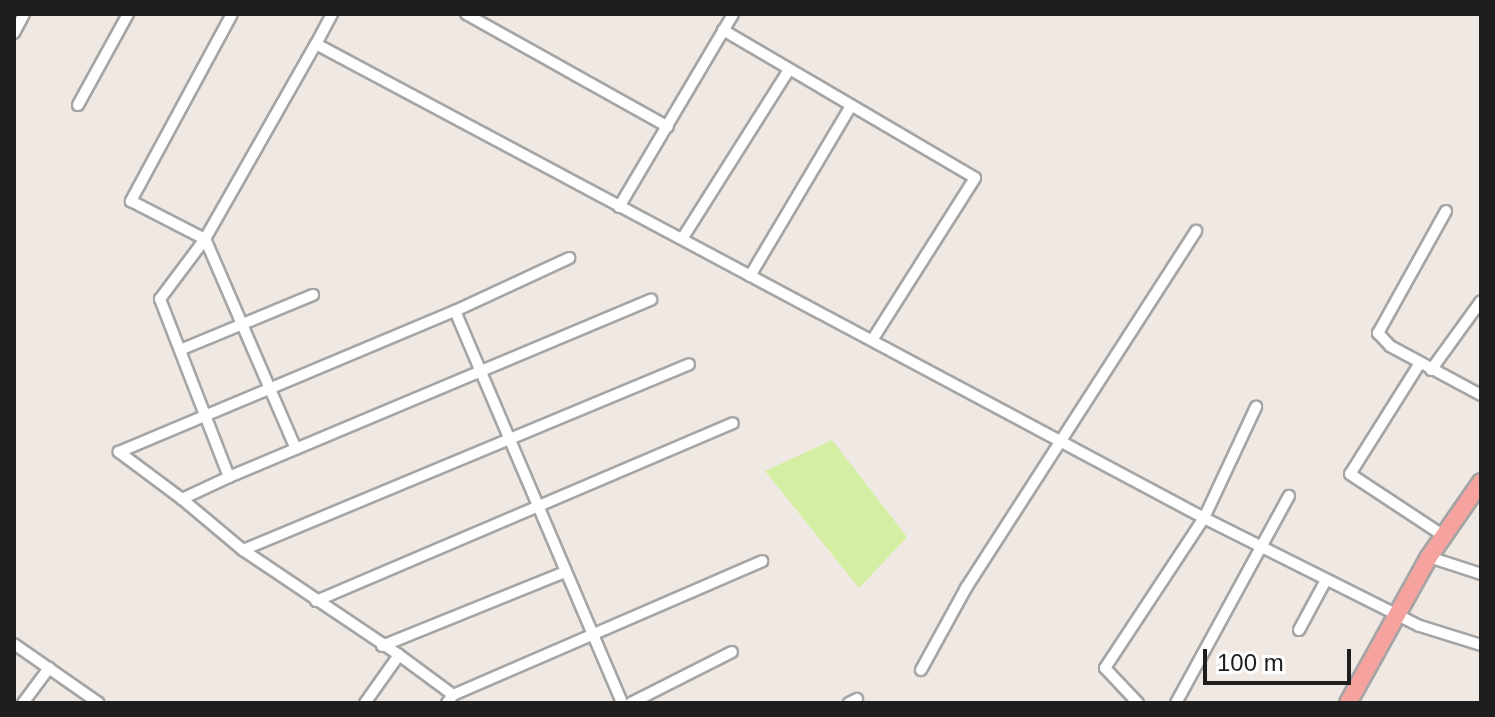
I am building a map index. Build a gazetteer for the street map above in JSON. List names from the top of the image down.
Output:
{
  "scale_bar": "100 m"
}
